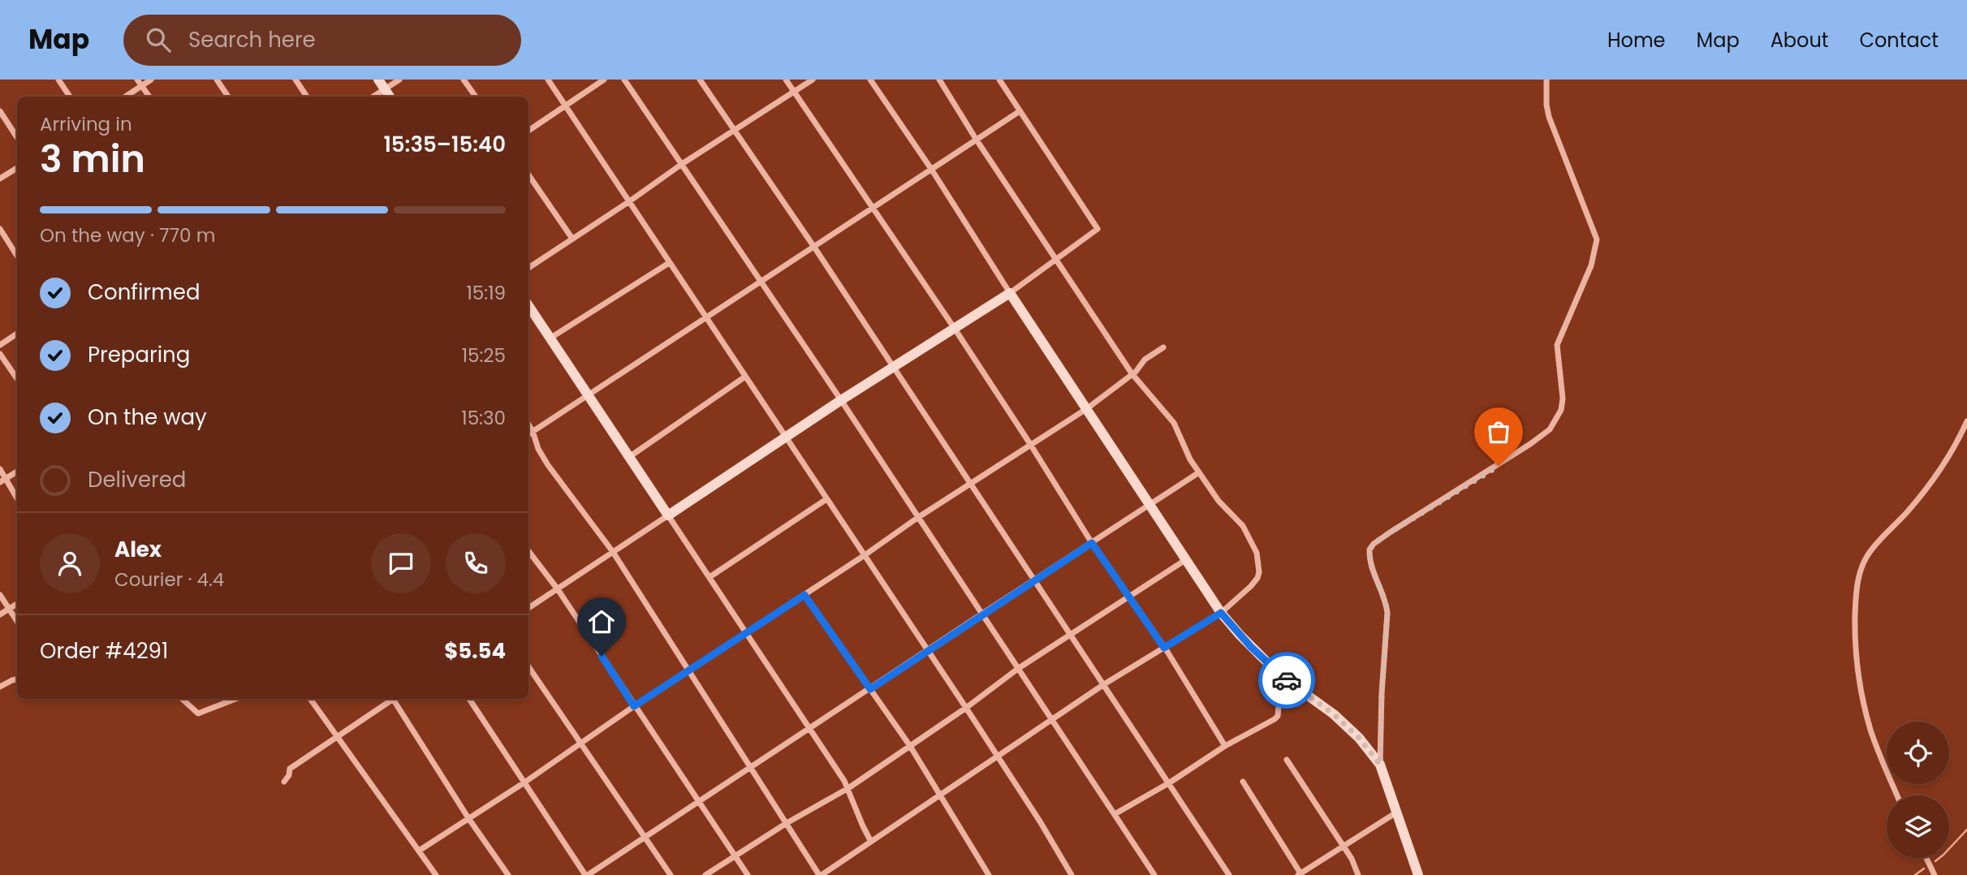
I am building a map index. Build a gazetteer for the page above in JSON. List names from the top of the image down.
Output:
{
  "page": {
    "header": "Map",
    "search": "Search here",
    "nav": [
      "Home",
      "Map",
      "About",
      "Contact"
    ],
    "heading": ["3 min", "Arriving in", "15:35–15:40"],
    "panel": [
      "Alex",
      "Courier · 4.4",
      "Order #4291",
      "$5.54"
    ],
    "bar": "On the way · 770 m",
    "list": [
      ["Confirmed", "15:19"],
      ["Preparing", "15:25"],
      ["On the way", "15:30"],
      "Delivered"
    ]
  }
}
